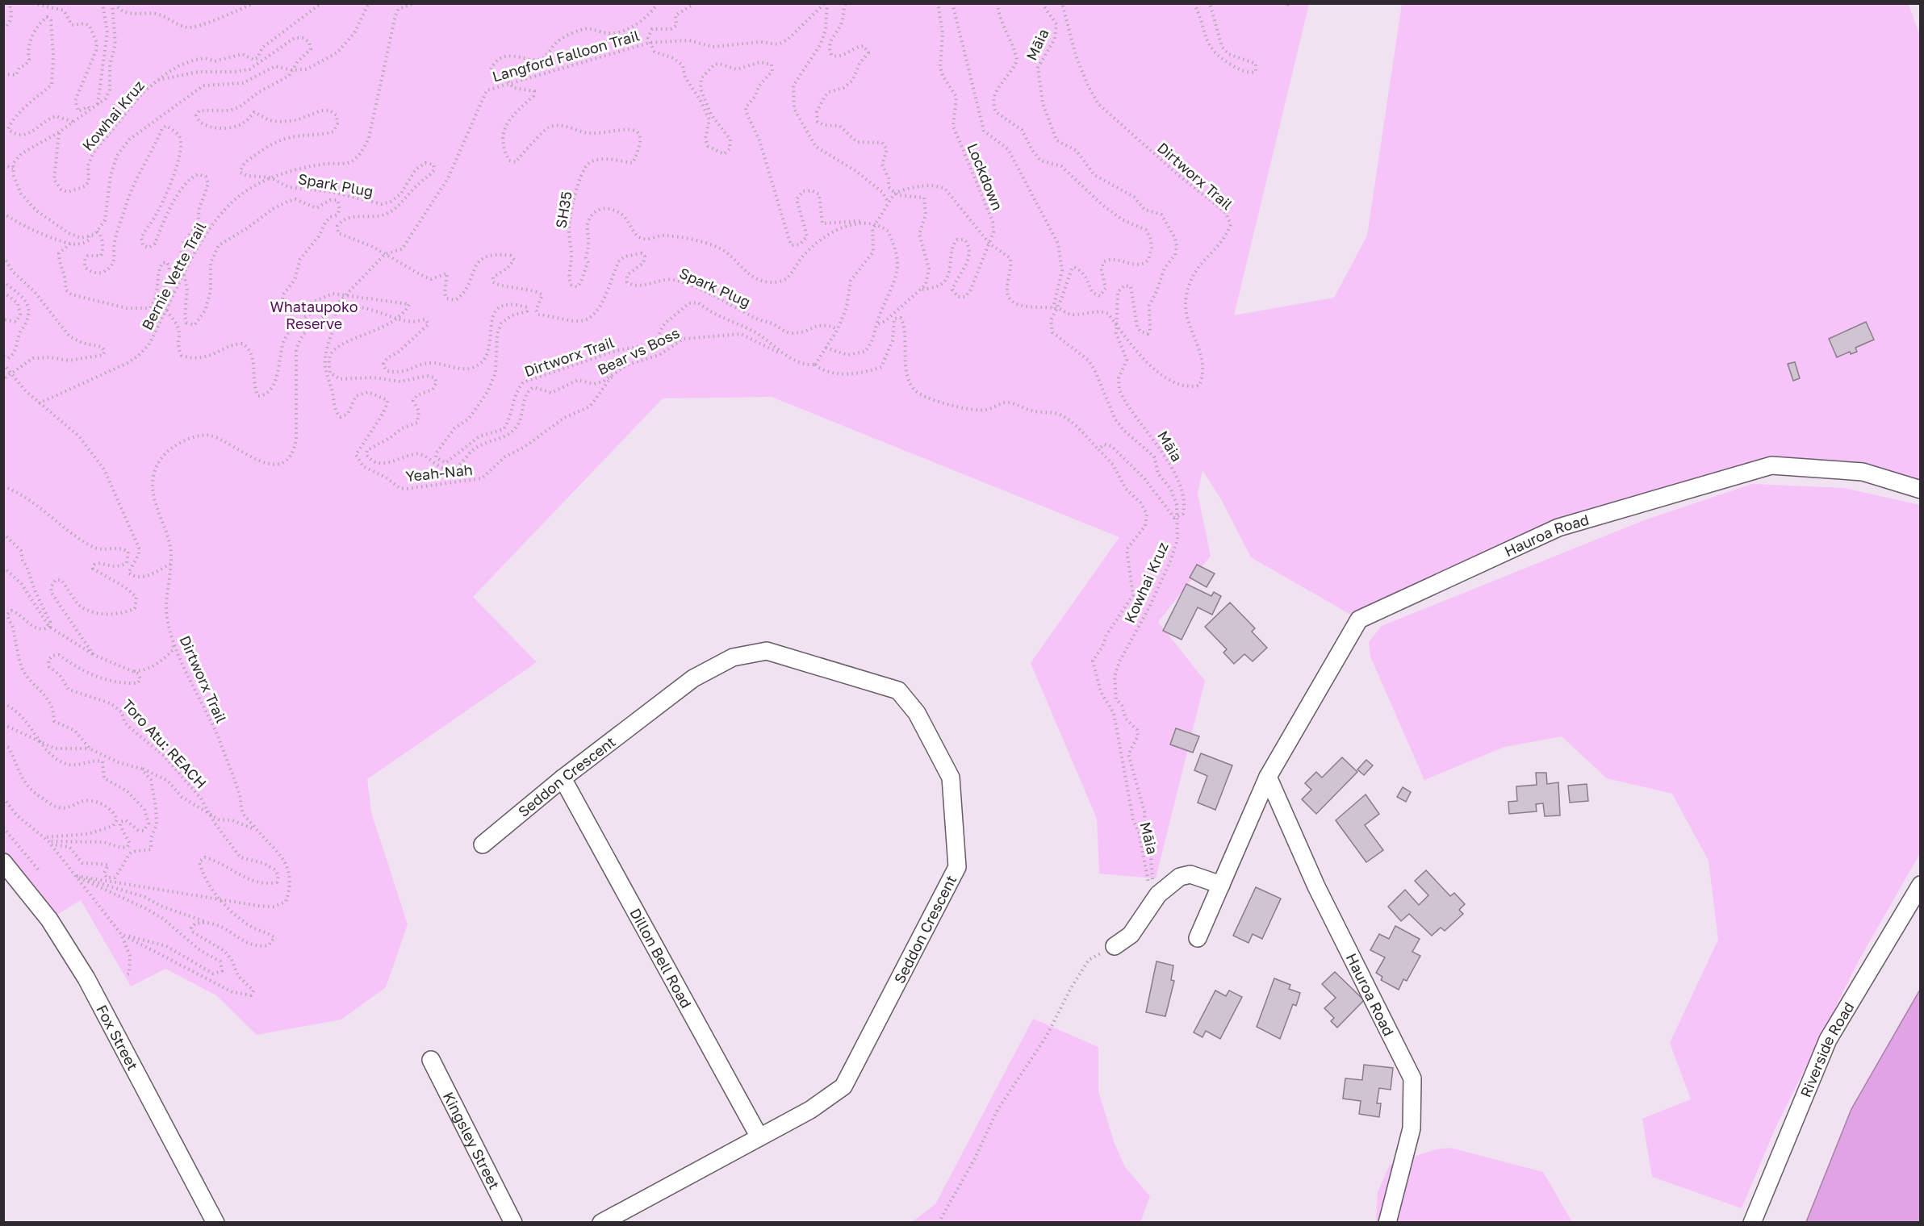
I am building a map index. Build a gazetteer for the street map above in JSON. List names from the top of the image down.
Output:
{
  "streets": {
    "street": [
      "Hauroa Road",
      "Seddon Crescent",
      "Dillon Bell Road",
      "Fox Street",
      "Riverside Road",
      "Kingsley Street"
    ],
    "path": [
      "Māia",
      "Langford Falloon Trail",
      "Kowhai Kruz",
      "Dirtworx Trail",
      "Lockdown",
      "Spark Plug",
      "SH35",
      "Bernie Vette Trail",
      "Bear vs Boss",
      "Yeah-Nah",
      "Toro Atu: REACH"
    ]
  },
  "crossings": [
    ["Māia", "Kowhai Kruz"],
    ["Māia", "Dirtworx Trail"],
    ["Langford Falloon Trail", "Dirtworx Trail"],
    ["Langford Falloon Trail", "Spark Plug"],
    ["Langford Falloon Trail", "SH35"],
    ["Langford Falloon Trail", "Yeah-Nah"],
    ["Kowhai Kruz", "Dirtworx Trail"],
    ["Kowhai Kruz", "Spark Plug"],
    ["Dirtworx Trail", "Lockdown"],
    ["Dirtworx Trail", "Bear vs Boss"],
    ["Dirtworx Trail", "Yeah-Nah"],
    ["Spark Plug", "Bernie Vette Trail"],
    ["Bear vs Boss", "Yeah-Nah"],
    ["Seddon Crescent", "Dillon Bell Road"]
  ],
  "parks": ["Whataupoko Reserve"]
}
